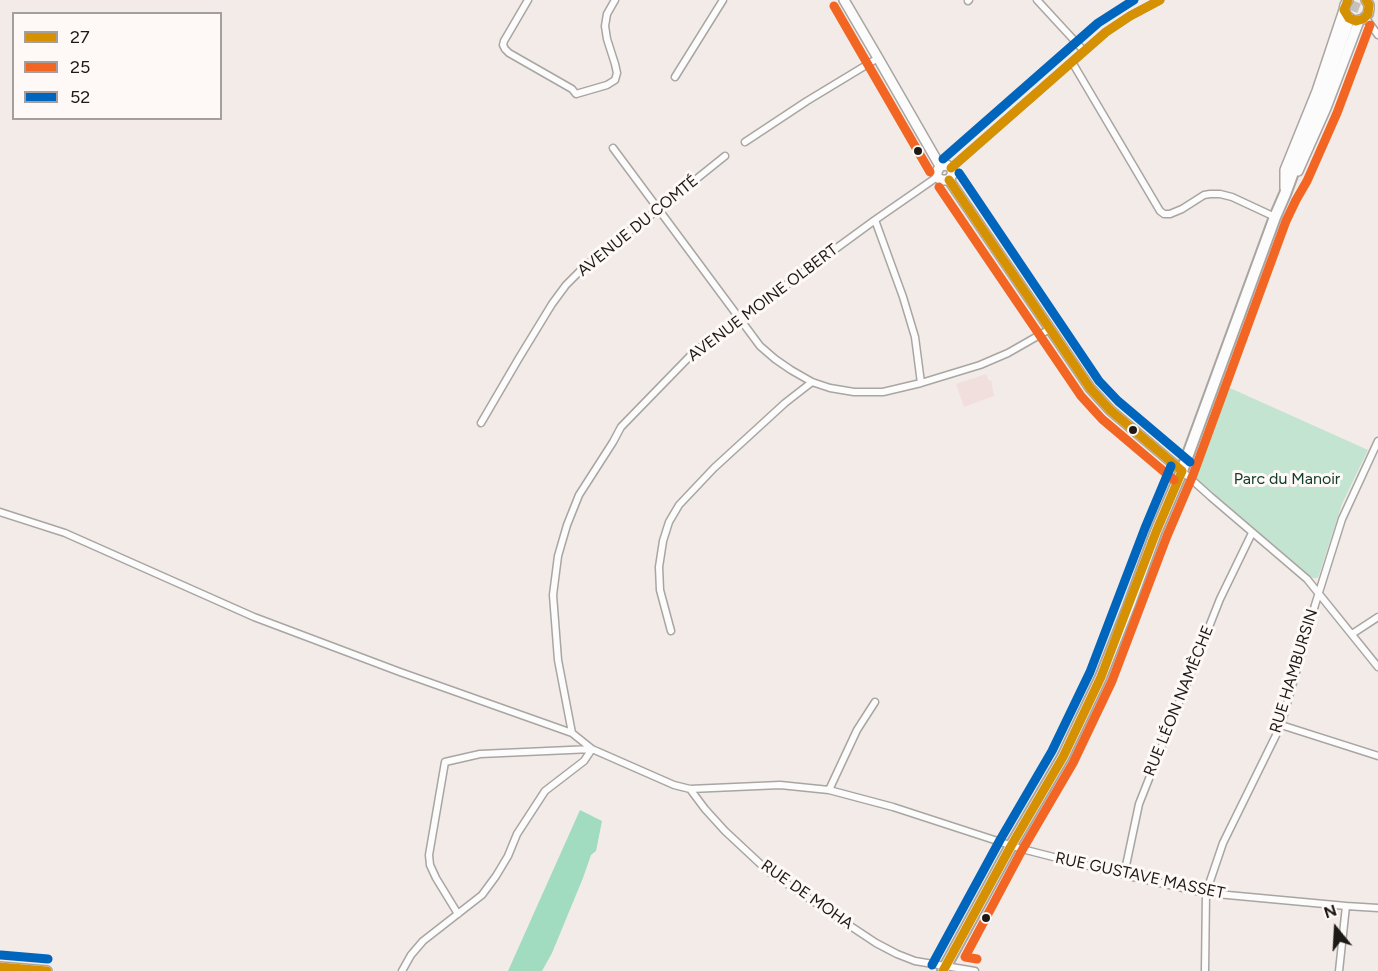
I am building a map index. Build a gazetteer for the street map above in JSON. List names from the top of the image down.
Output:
{
  "streets": {
    "street": [
      "AVENUE DU COMTÉ",
      "AVENUE MOINE OLBERT",
      "RUE HAMBURSIN",
      "RUE LÉON NAMÈCHE",
      "RUE GUSTAVE MASSET",
      "RUE DE MOHA"
    ]
  },
  "crossings": [
    ["RUE HAMBURSIN", "RUE GUSTAVE MASSET"],
    ["RUE LÉON NAMÈCHE", "RUE GUSTAVE MASSET"],
    ["RUE GUSTAVE MASSET", "RUE DE MOHA"]
  ],
  "parks": ["Parc du Manoir"],
  "lines": ["transit line 27", "transit line 52", "transit line 25"],
  "legend": ["27", "25", "52"],
  "north": "top"
}
